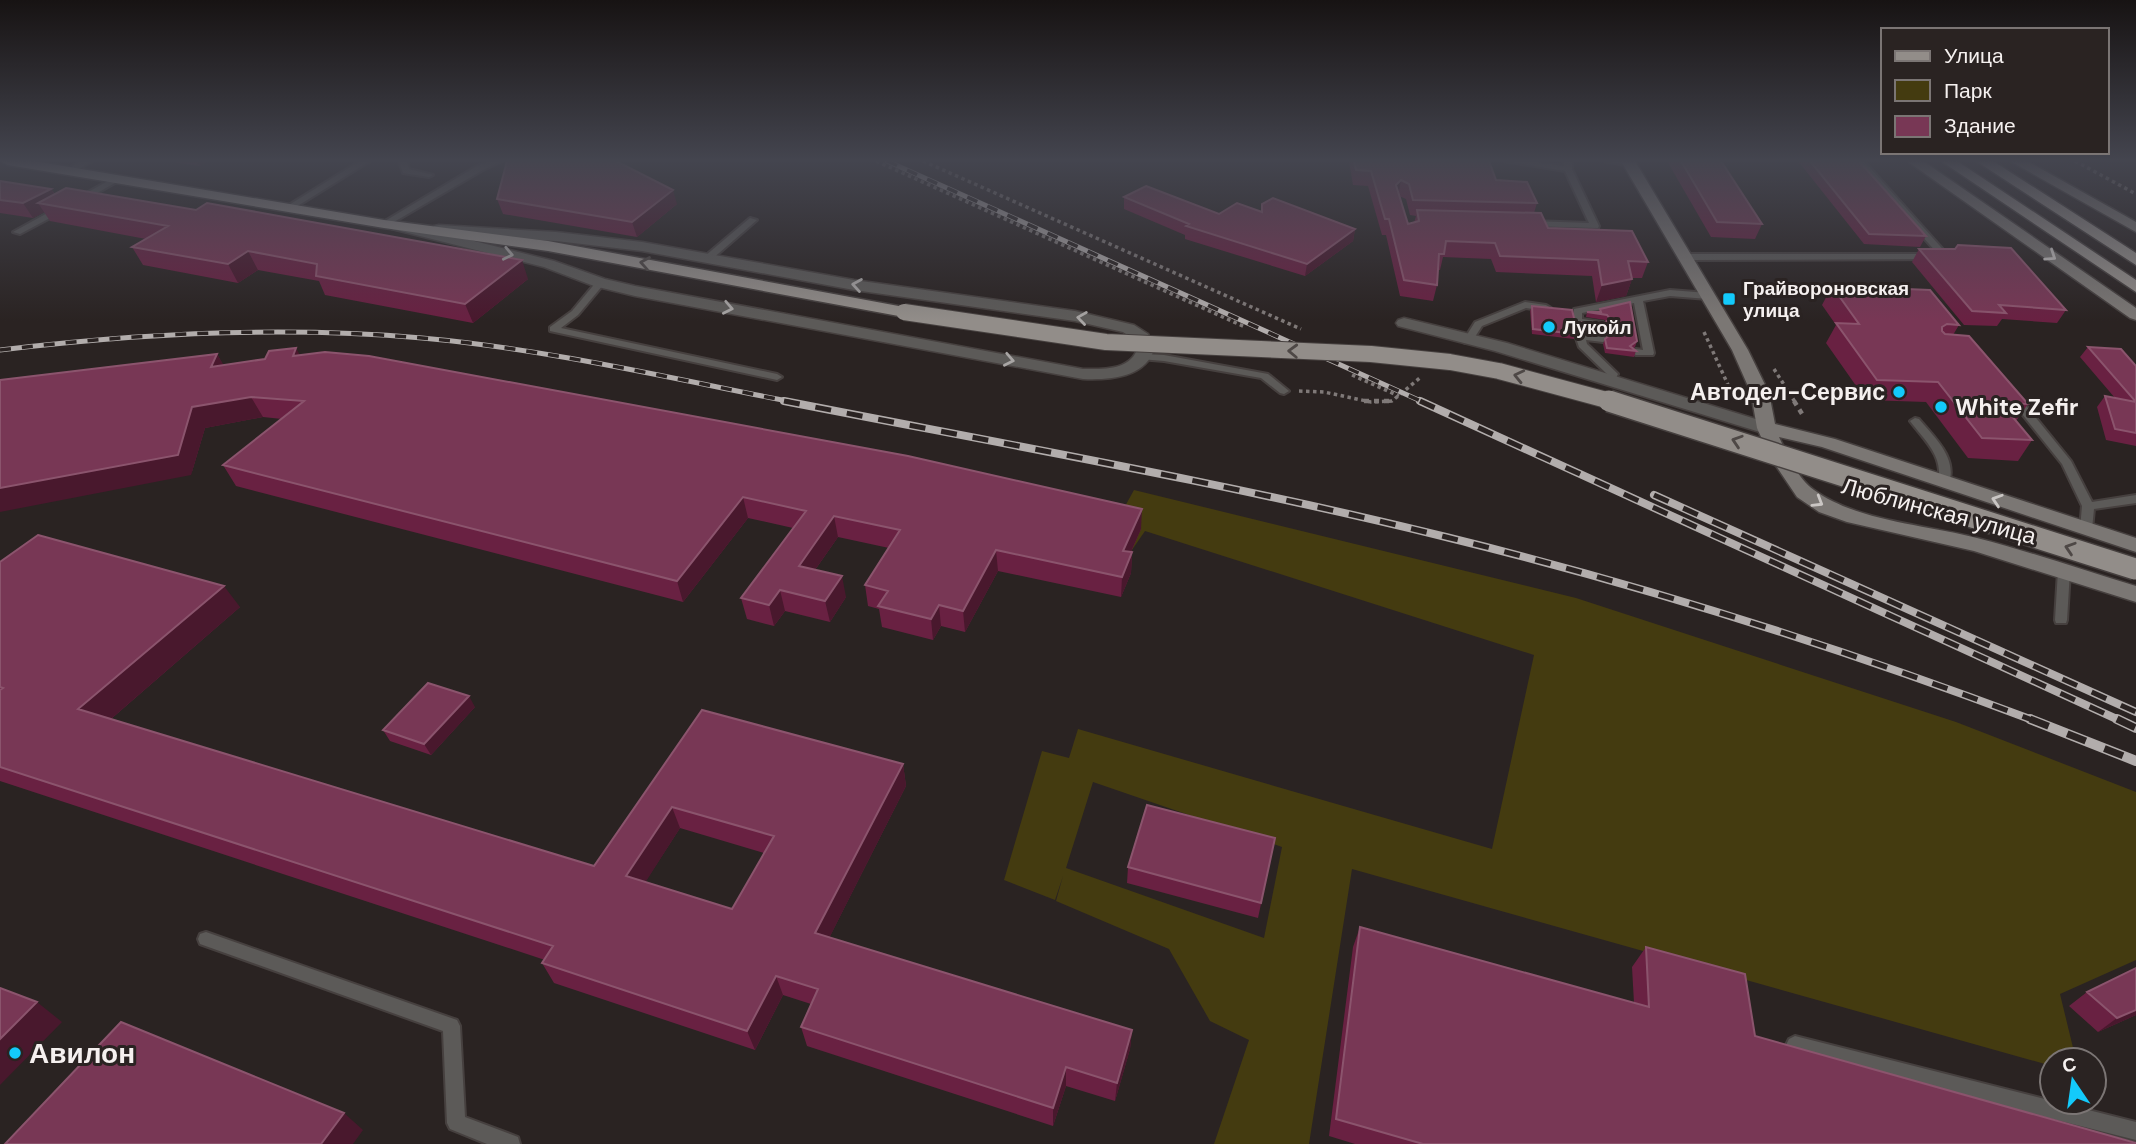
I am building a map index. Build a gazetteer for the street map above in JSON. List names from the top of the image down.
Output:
{
  "streets": {
    "main road": ["Люблинская улица"]
  },
  "places": {
    "transit": ["Грайвороновская улица"],
    "other": [
      "Лукойл",
      "Автодел-Сервис",
      "White Zefir",
      "Авилон"
    ]
  },
  "legend": ["Улица", "Парк", "Здание"],
  "north": "top"
}
